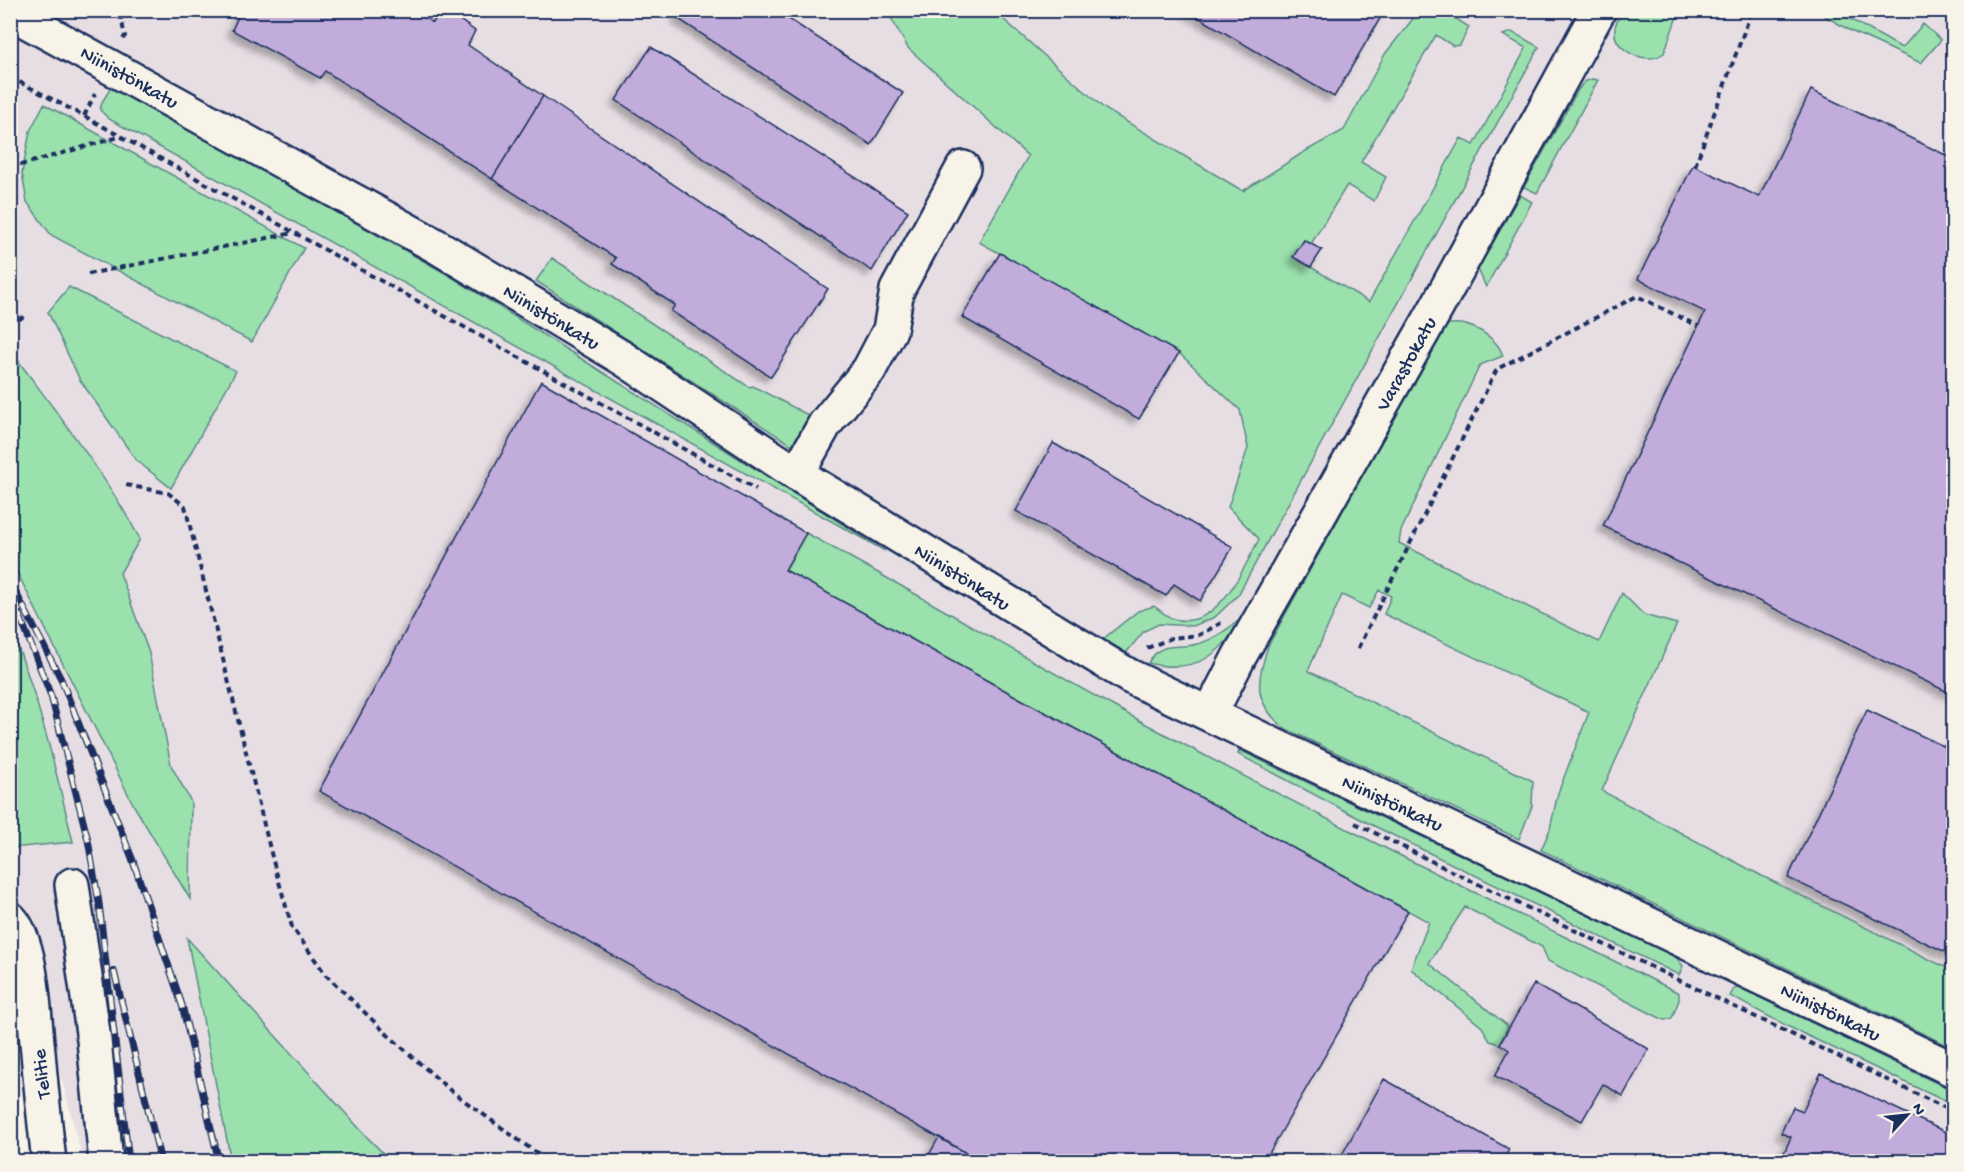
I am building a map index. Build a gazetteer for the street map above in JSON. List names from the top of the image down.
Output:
{
  "streets": {
    "street": ["Niinistönkatu", "Varastokatu", "Telitie"]
  },
  "crossings": [
    ["Niinistönkatu", "Varastokatu"]
  ],
  "north": "top right"
}
